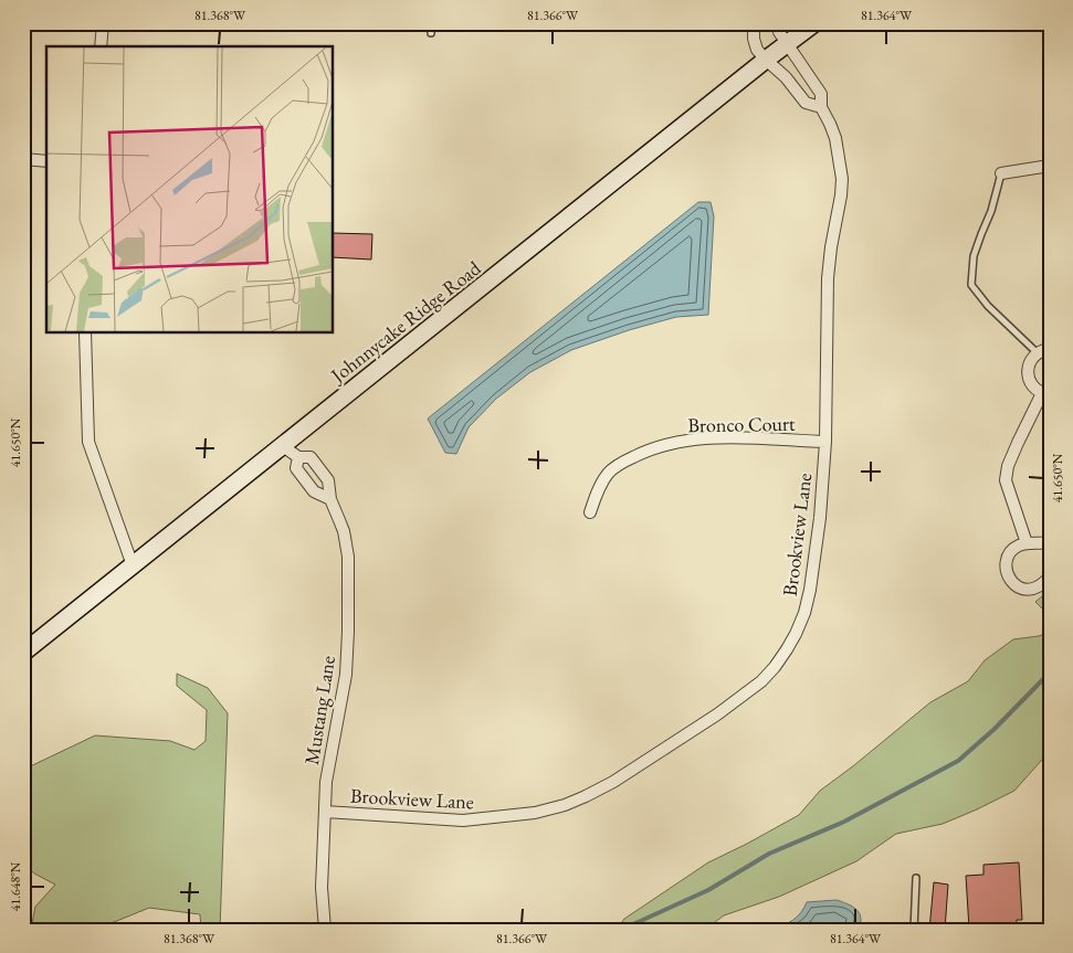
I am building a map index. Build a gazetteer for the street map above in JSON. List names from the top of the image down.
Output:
{
  "streets": {
    "main road": ["Johnnycake Ridge Road"],
    "street": ["Bronco Court", "Brookview Lane", "Mustang Lane"]
  },
  "crossings": [
    ["Johnnycake Ridge Road", "Brookview Lane"],
    ["Johnnycake Ridge Road", "Mustang Lane"],
    ["Bronco Court", "Brookview Lane"],
    ["Brookview Lane", "Mustang Lane"]
  ],
  "coordinates": [
    "81.368°W",
    "81.366°W",
    "81.364°W",
    "41.650°N",
    "41.648°N"
  ]
}
